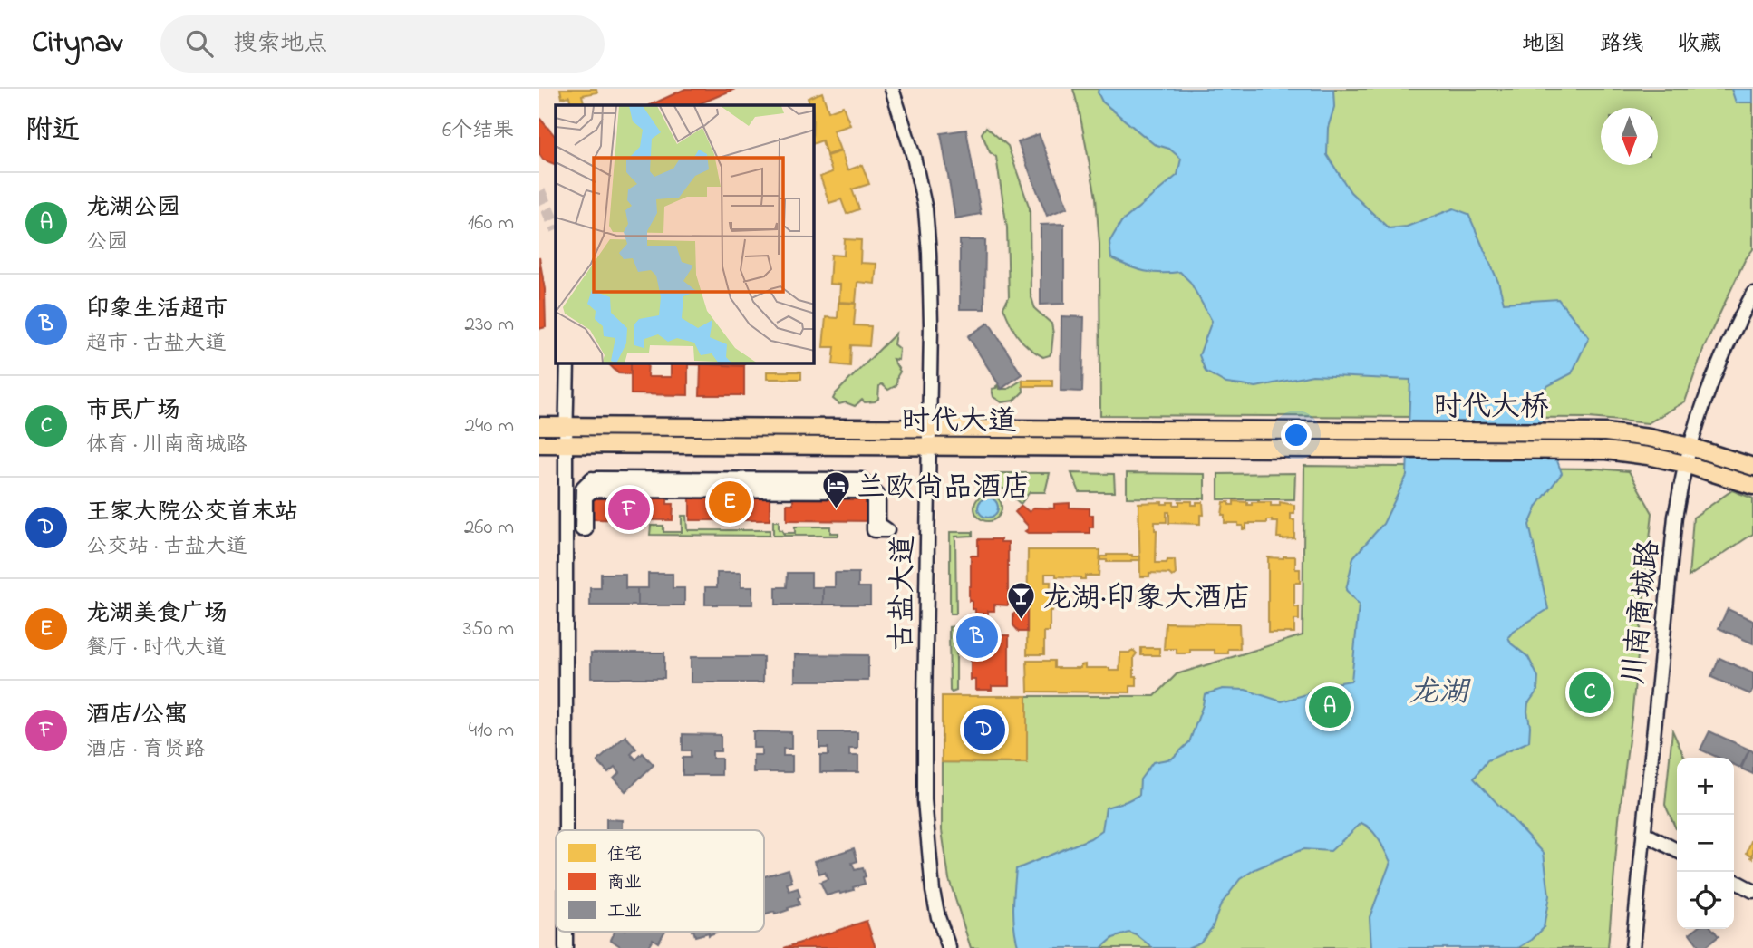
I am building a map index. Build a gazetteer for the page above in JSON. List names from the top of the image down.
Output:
{
  "streets": {
    "main road": ["时代大桥", "时代大道"],
    "street": ["古盐大道", "川南商城路"]
  },
  "crossings": [
    ["时代大桥", "时代大道"],
    ["时代大桥", "川南商城路"],
    ["时代大道", "古盐大道"]
  ],
  "water": ["龙湖"],
  "places": {
    "hotel": ["兰欧尚品酒店"],
    "bar": ["龙湖·印象大酒店"]
  },
  "legend": ["住宅", "商业", "工业"],
  "north": "bottom",
  "page": {
    "header": "Citynav",
    "search": "搜索地点",
    "nav": ["地图", "路线", "收藏"],
    "heading": ["附近", "6个结果"],
    "list": [
      {
        "mark": "A",
        "name": "龙湖公园",
        "note": "公园",
        "value": "160 m"
      },
      {
        "mark": "B",
        "name": "印象生活超市",
        "note": "超市 · 古盐大道",
        "value": "230 m"
      },
      {
        "mark": "C",
        "name": "市民广场",
        "note": "体育 · 川南商城路",
        "value": "240 m"
      },
      {
        "mark": "D",
        "name": "王家大院公交首末站",
        "note": "公交站 · 古盐大道",
        "value": "260 m"
      },
      {
        "mark": "E",
        "name": "龙湖美食广场",
        "note": "餐厅 · 时代大道",
        "value": "350 m"
      },
      {
        "mark": "F",
        "name": "酒店/公寓",
        "note": "酒店 · 育贤路",
        "value": "410 m"
      }
    ],
    "pins": [
      "E",
      "F",
      "B",
      "C",
      "A",
      "D"
    ],
    "map_buttons": ["+", "−"]
  }
}
